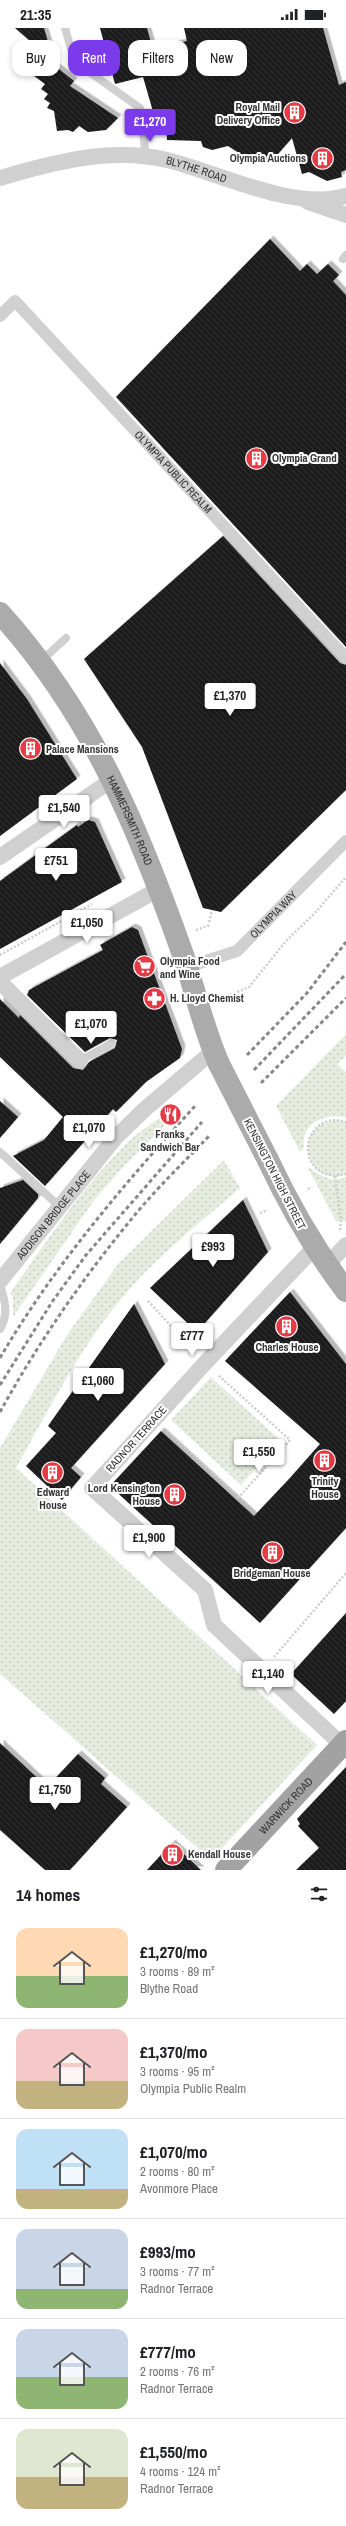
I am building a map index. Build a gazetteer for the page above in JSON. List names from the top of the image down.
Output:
{
  "streets": {
    "highway": ["WARWICK ROAD"],
    "main road": ["HAMMERSMITH ROAD", "KENSINGTON HIGH STREET"],
    "street": [
      "BLYTHE ROAD",
      "OLYMPIA PUBLIC REALM",
      "OLYMPIA WAY",
      "ADDISON BRIDGE PLACE",
      "RADNOR TERRACE"
    ]
  },
  "crossings": [
    ["HAMMERSMITH ROAD", "OLYMPIA WAY"],
    ["HAMMERSMITH ROAD", "KENSINGTON HIGH STREET"],
    ["HAMMERSMITH ROAD", "ADDISON BRIDGE PLACE"],
    ["KENSINGTON HIGH STREET", "ADDISON BRIDGE PLACE"],
    ["KENSINGTON HIGH STREET", "RADNOR TERRACE"],
    ["RADNOR TERRACE", "WARWICK ROAD"]
  ],
  "places": {
    "building": [
      "Royal Mail Delivery Office",
      "Olympia Auctions",
      "Olympia Grand",
      "Palace Mansions",
      "Charles House",
      "Trinity House",
      "Edward House",
      "Lord Kensington House",
      "Bridgeman House",
      "Kendall House"
    ],
    "supermarket": ["Olympia Food and Wine"],
    "pharmacy": ["H. Lloyd Chemist"],
    "restaurant": ["Franks Sandwich Bar"]
  },
  "page": {
    "status": "21:35",
    "chip": [
      "Buy",
      "Rent",
      "Filters",
      "New"
    ],
    "price": [
      "£1,270",
      "£1,370",
      "£1,540",
      "£751",
      "£1,050",
      "£1,070",
      "£1,070",
      "£993",
      "£777",
      "£1,060",
      "£1,550",
      "£1,900",
      "£1,140",
      "£1,750"
    ],
    "heading": "14 homes",
    "list": [
      {
        "name": "£1,270/mo",
        "note": "3 rooms · 89 m² · Blythe Road"
      },
      {
        "name": "£1,370/mo",
        "note": "3 rooms · 95 m² · Olympia Public Realm"
      },
      {
        "name": "£1,070/mo",
        "note": "2 rooms · 80 m² · Avonmore Place"
      },
      {
        "name": "£993/mo",
        "note": "3 rooms · 77 m² · Radnor Terrace"
      },
      {
        "name": "£777/mo",
        "note": "2 rooms · 76 m² · Radnor Terrace"
      },
      {
        "name": "£1,550/mo",
        "note": "4 rooms · 124 m² · Radnor Terrace"
      }
    ]
  }
}
